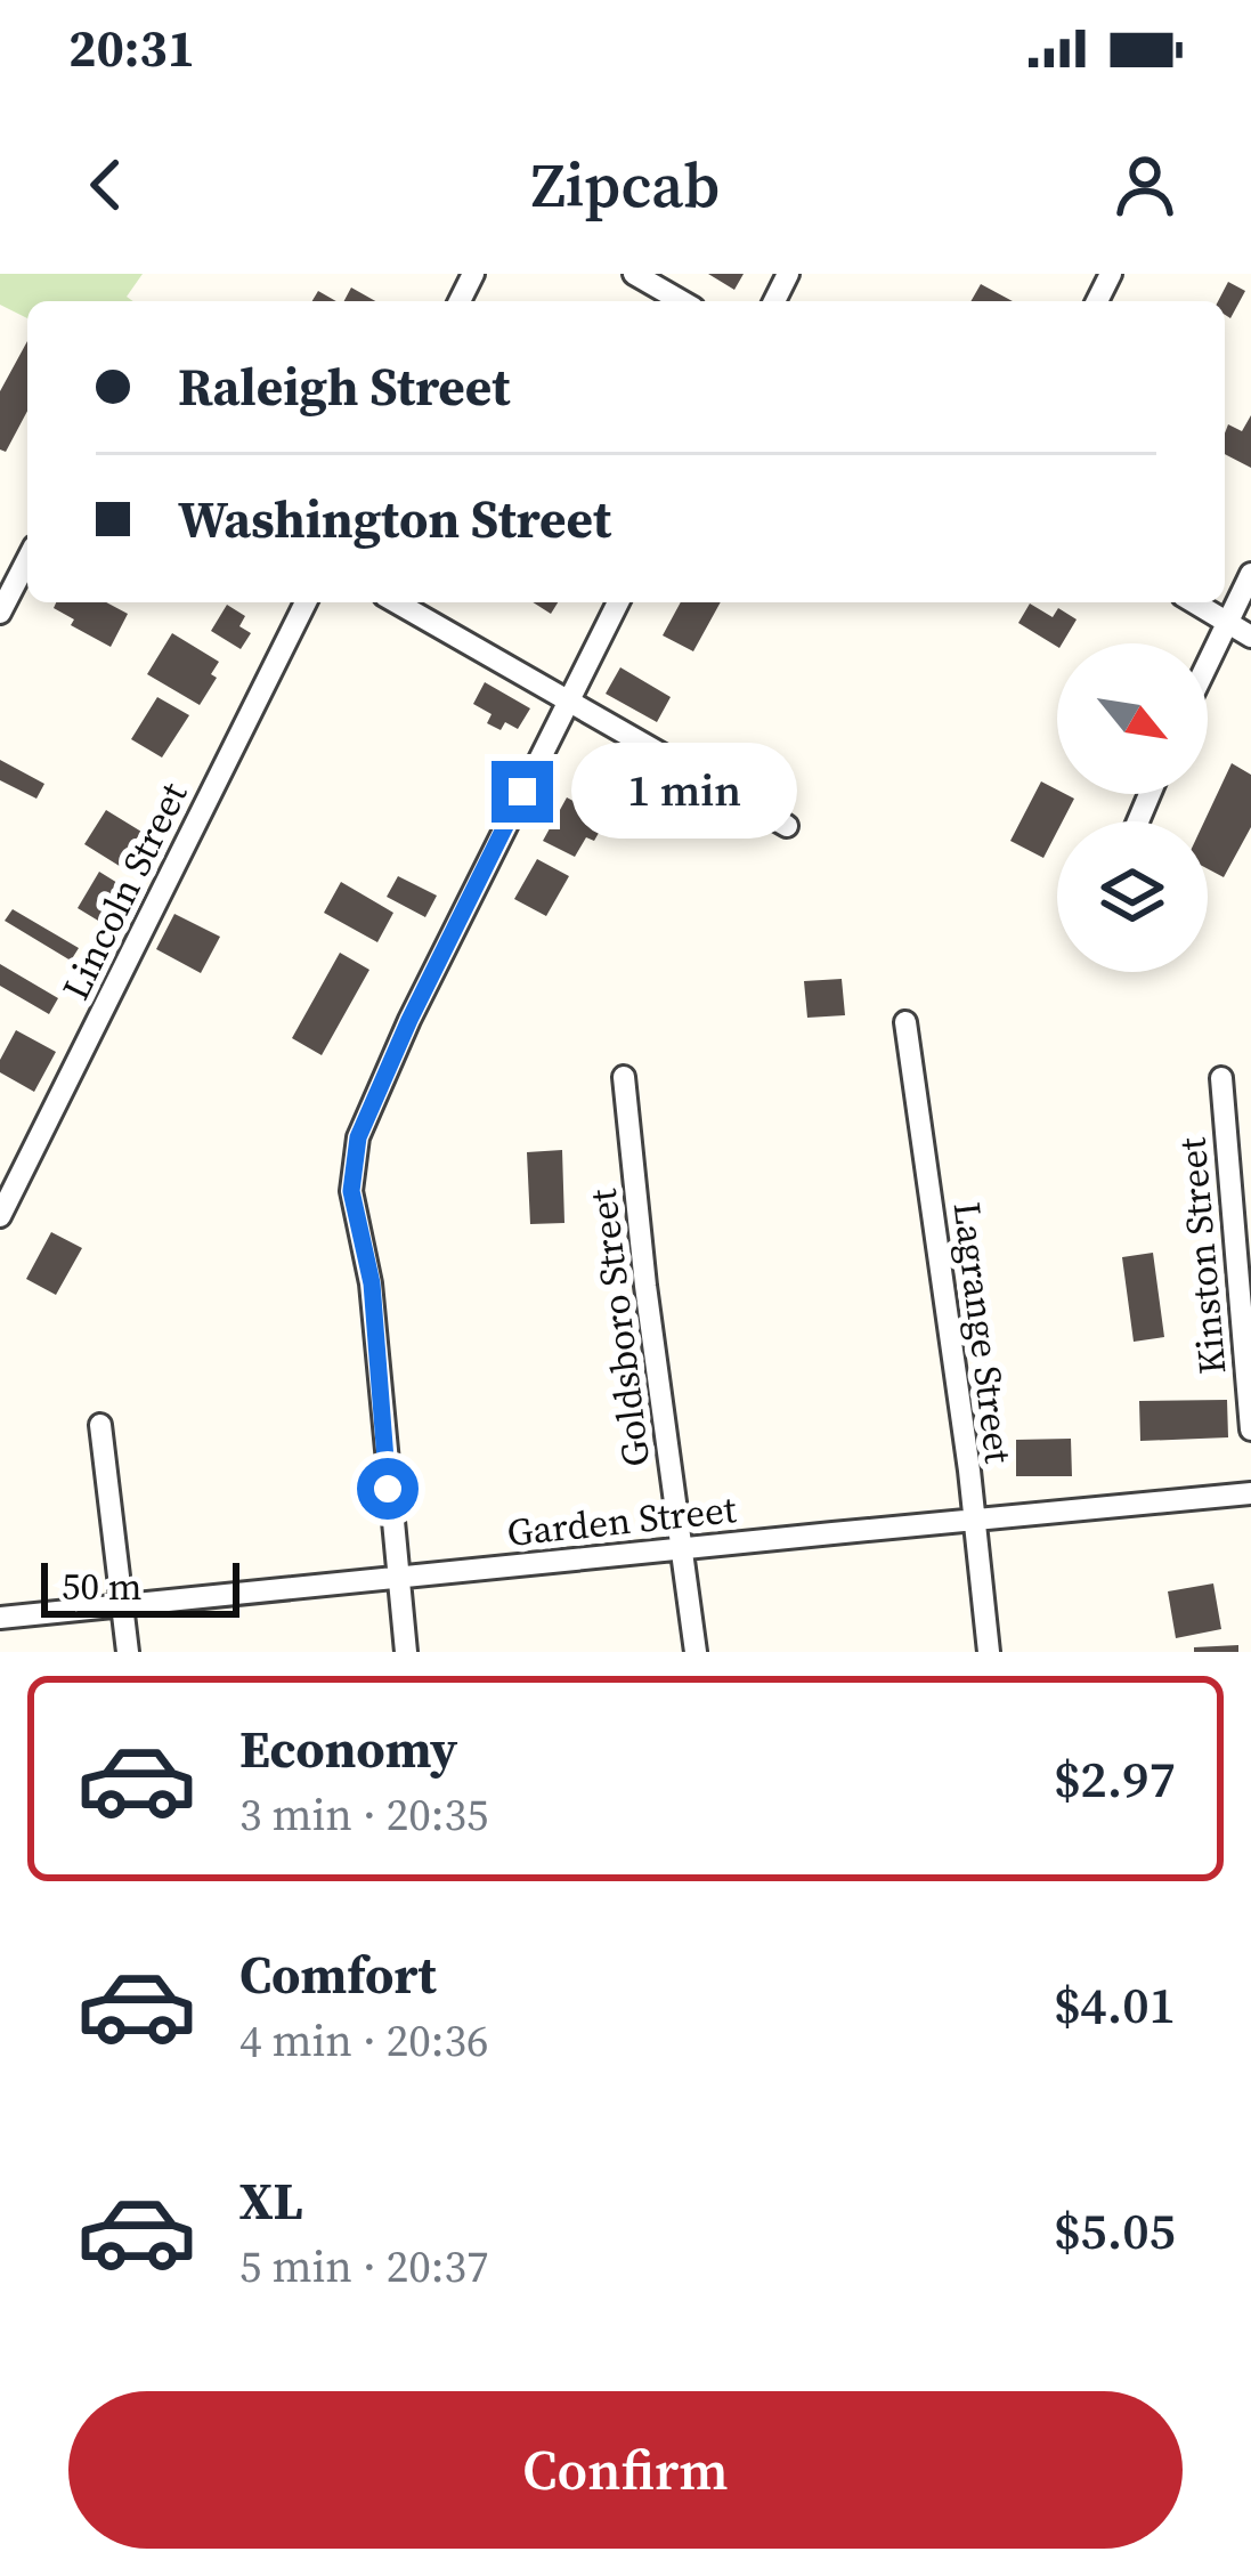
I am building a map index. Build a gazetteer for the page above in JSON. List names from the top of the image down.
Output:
{
  "streets": {
    "street": [
      "Lincoln Street",
      "Kinston Street",
      "Goldsboro Street",
      "Lagrange Street",
      "Garden Street"
    ]
  },
  "crossings": [
    ["Goldsboro Street", "Garden Street"],
    ["Lagrange Street", "Garden Street"]
  ],
  "scale_bar": "50 m",
  "north": "bottom right",
  "page": {
    "status": "20:31",
    "header": "Zipcab",
    "banner": ["Raleigh Street", "Washington Street"],
    "bubble": "1 min",
    "scale": "50 m",
    "list": [
      {
        "name": "Economy",
        "note": "3 min · 20:35",
        "value": "$2.97"
      },
      {
        "name": "Comfort",
        "note": "4 min · 20:36",
        "value": "$4.01"
      },
      {
        "name": "XL",
        "note": "5 min · 20:37",
        "value": "$5.05"
      }
    ],
    "buttons": "Confirm"
  }
}
